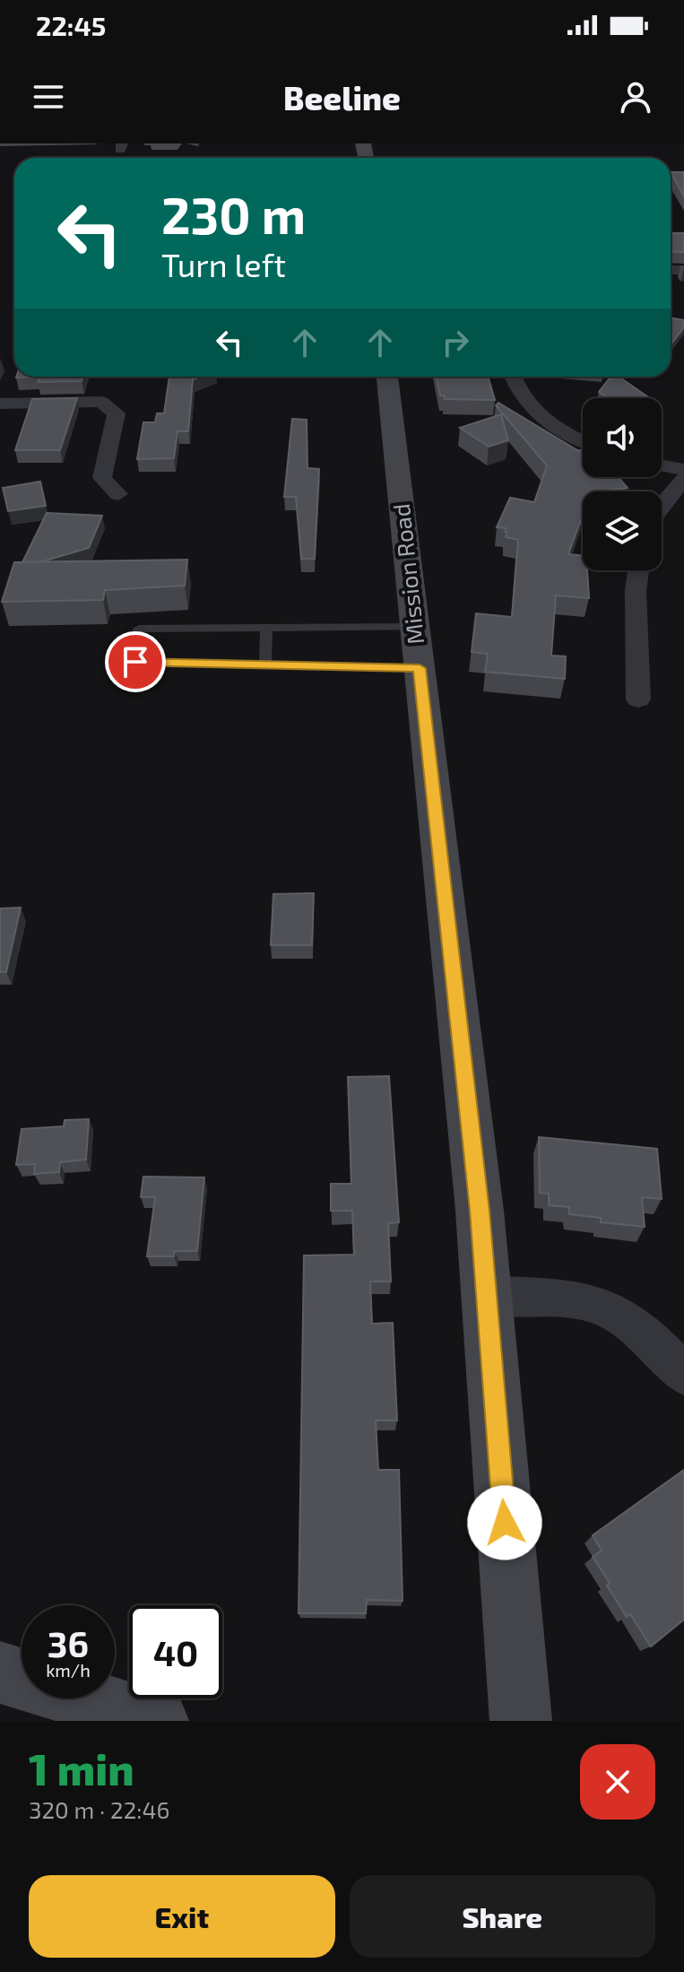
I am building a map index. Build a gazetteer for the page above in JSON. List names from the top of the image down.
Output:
{
  "streets": {
    "street": ["Mission Road"]
  },
  "page": {
    "status": "22:45",
    "header": "Beeline",
    "turn": ["230 m", "Turn left"],
    "speed": "36 km/h",
    "limit": "40",
    "heading": ["1 min", "320 m · 22:46"],
    "buttons": ["Exit", "Share"]
  }
}
